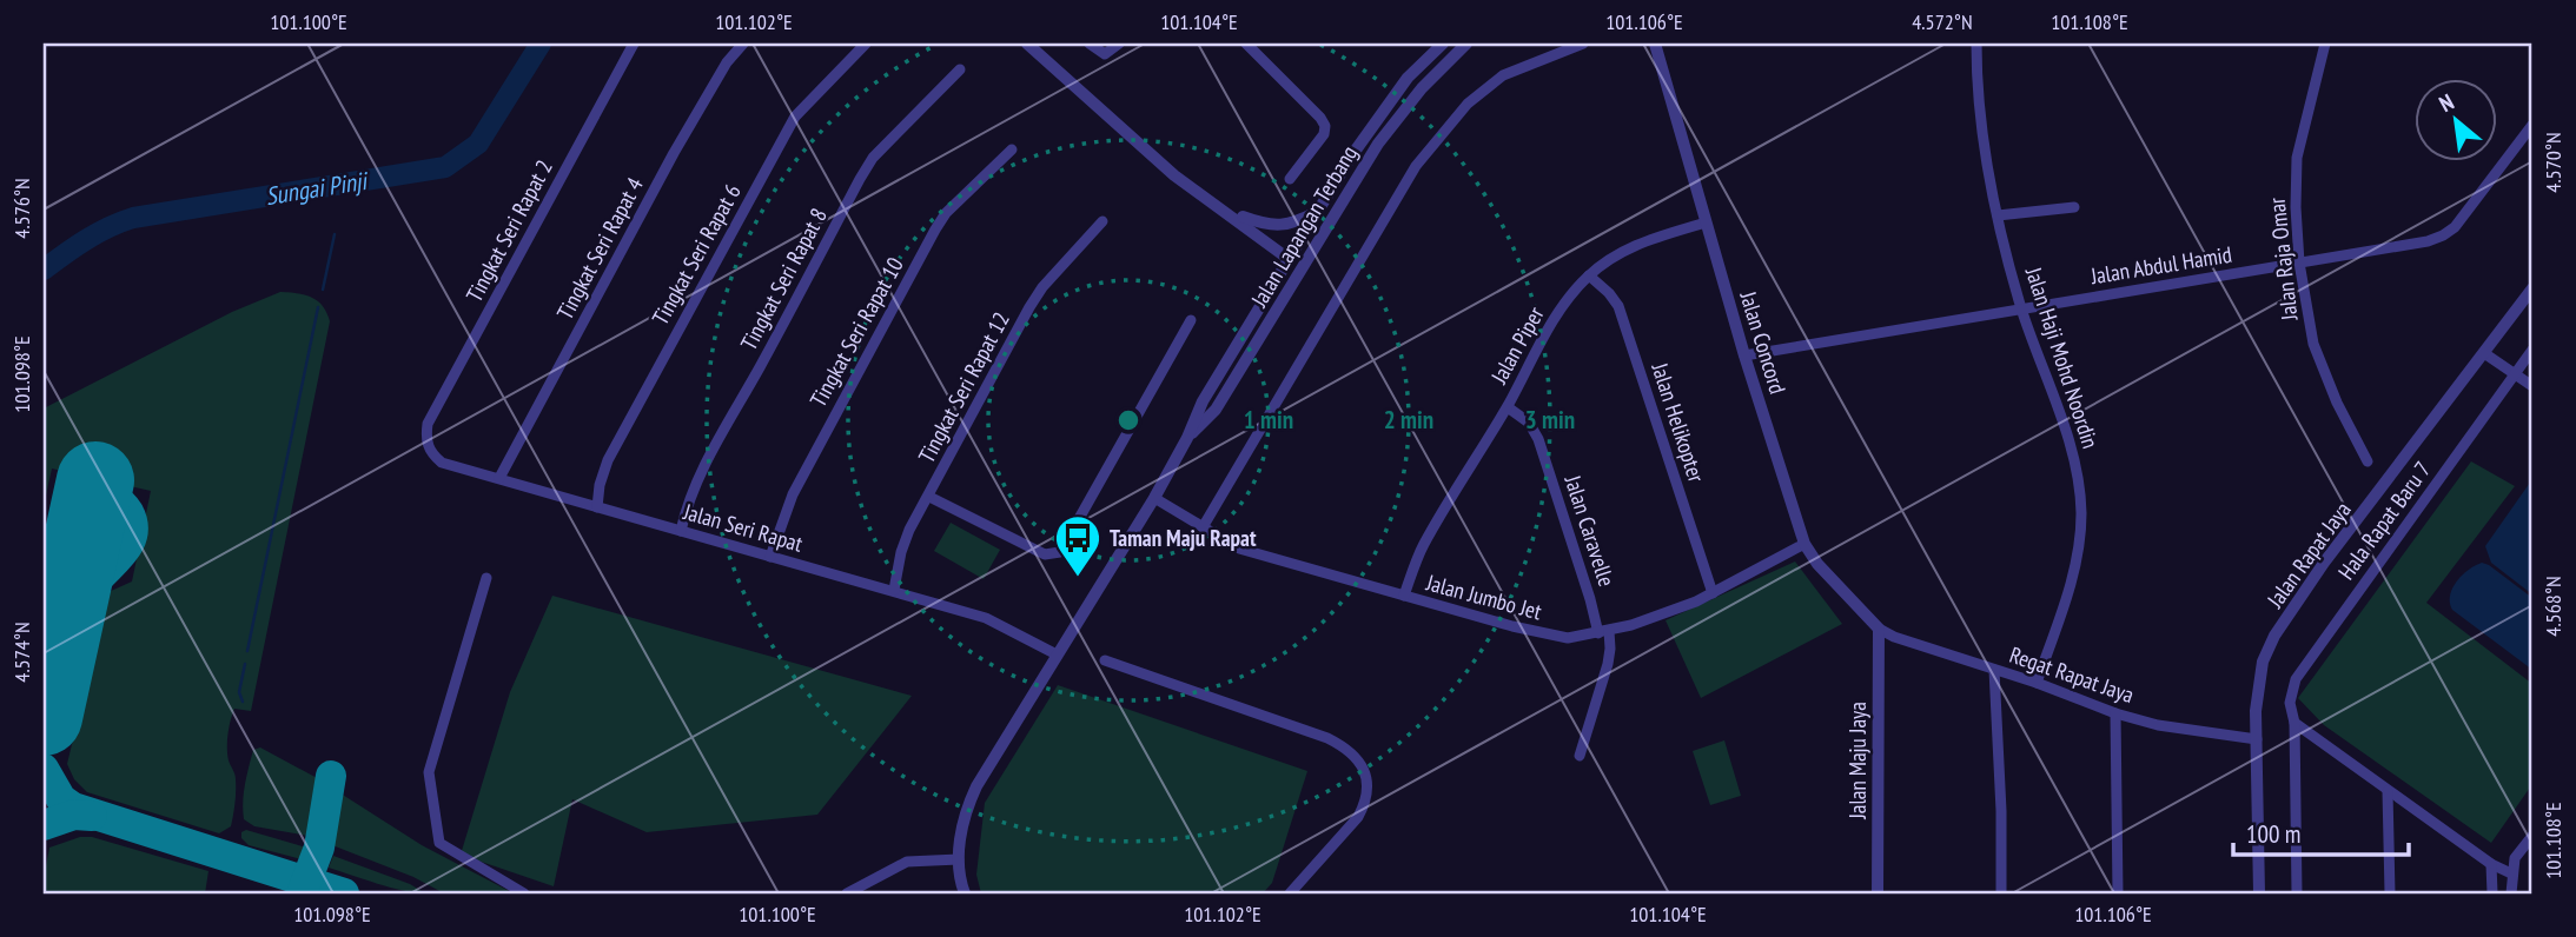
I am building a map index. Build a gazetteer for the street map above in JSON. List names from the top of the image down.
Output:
{
  "streets": {
    "street": [
      "Jalan Lapangan Terbang",
      "Tingkat Seri Rapat 2",
      "Tingkat Seri Rapat 4",
      "Tingkat Seri Rapat 6",
      "Jalan Raja Omar",
      "Jalan Abdul Hamid",
      "Tingkat Seri Rapat 8",
      "Tingkat Seri Rapat 10",
      "Jalan Concord",
      "Jalan Piper",
      "Jalan Haji Mohd Noordin",
      "Tingkat Seri Rapat 12",
      "Jalan Helikopter",
      "Hala Rapat Baru 7",
      "Jalan Seri Rapat",
      "Jalan Caravelle",
      "Jalan Rapat Jaya",
      "Jalan Jumbo Jet",
      "Regat Rapat Jaya",
      "Jalan Maju Jaya"
    ]
  },
  "crossings": [
    ["Jalan Lapangan Terbang", "Jalan Seri Rapat"],
    ["Jalan Lapangan Terbang", "Jalan Jumbo Jet"],
    ["Tingkat Seri Rapat 2", "Jalan Seri Rapat"],
    ["Tingkat Seri Rapat 4", "Jalan Seri Rapat"],
    ["Tingkat Seri Rapat 6", "Jalan Seri Rapat"],
    ["Jalan Raja Omar", "Jalan Abdul Hamid"],
    ["Jalan Abdul Hamid", "Jalan Concord"],
    ["Jalan Abdul Hamid", "Jalan Haji Mohd Noordin"],
    ["Tingkat Seri Rapat 8", "Jalan Seri Rapat"],
    ["Tingkat Seri Rapat 10", "Jalan Seri Rapat"],
    ["Jalan Concord", "Jalan Piper"],
    ["Jalan Concord", "Jalan Jumbo Jet"],
    ["Jalan Concord", "Regat Rapat Jaya"],
    ["Jalan Concord", "Jalan Maju Jaya"],
    ["Jalan Piper", "Jalan Helikopter"],
    ["Jalan Piper", "Jalan Caravelle"],
    ["Jalan Piper", "Jalan Jumbo Jet"],
    ["Jalan Haji Mohd Noordin", "Regat Rapat Jaya"],
    ["Tingkat Seri Rapat 12", "Jalan Seri Rapat"],
    ["Jalan Helikopter", "Jalan Jumbo Jet"],
    ["Jalan Caravelle", "Jalan Jumbo Jet"],
    ["Jalan Rapat Jaya", "Regat Rapat Jaya"],
    ["Regat Rapat Jaya", "Jalan Maju Jaya"]
  ],
  "water": ["Sungai Pinji"],
  "places": {
    "bus stop": ["Taman Maju Rapat"]
  },
  "scale_bar": "100 m",
  "north": "top left",
  "coordinates": [
    "101.100°E",
    "101.102°E",
    "101.104°E",
    "101.106°E",
    "4.572°N",
    "101.108°E",
    "4.570°N",
    "4.576°N",
    "101.098°E",
    "4.568°N",
    "4.574°N"
  ],
  "rings": ["1 min", "2 min", "3 min"]
}
